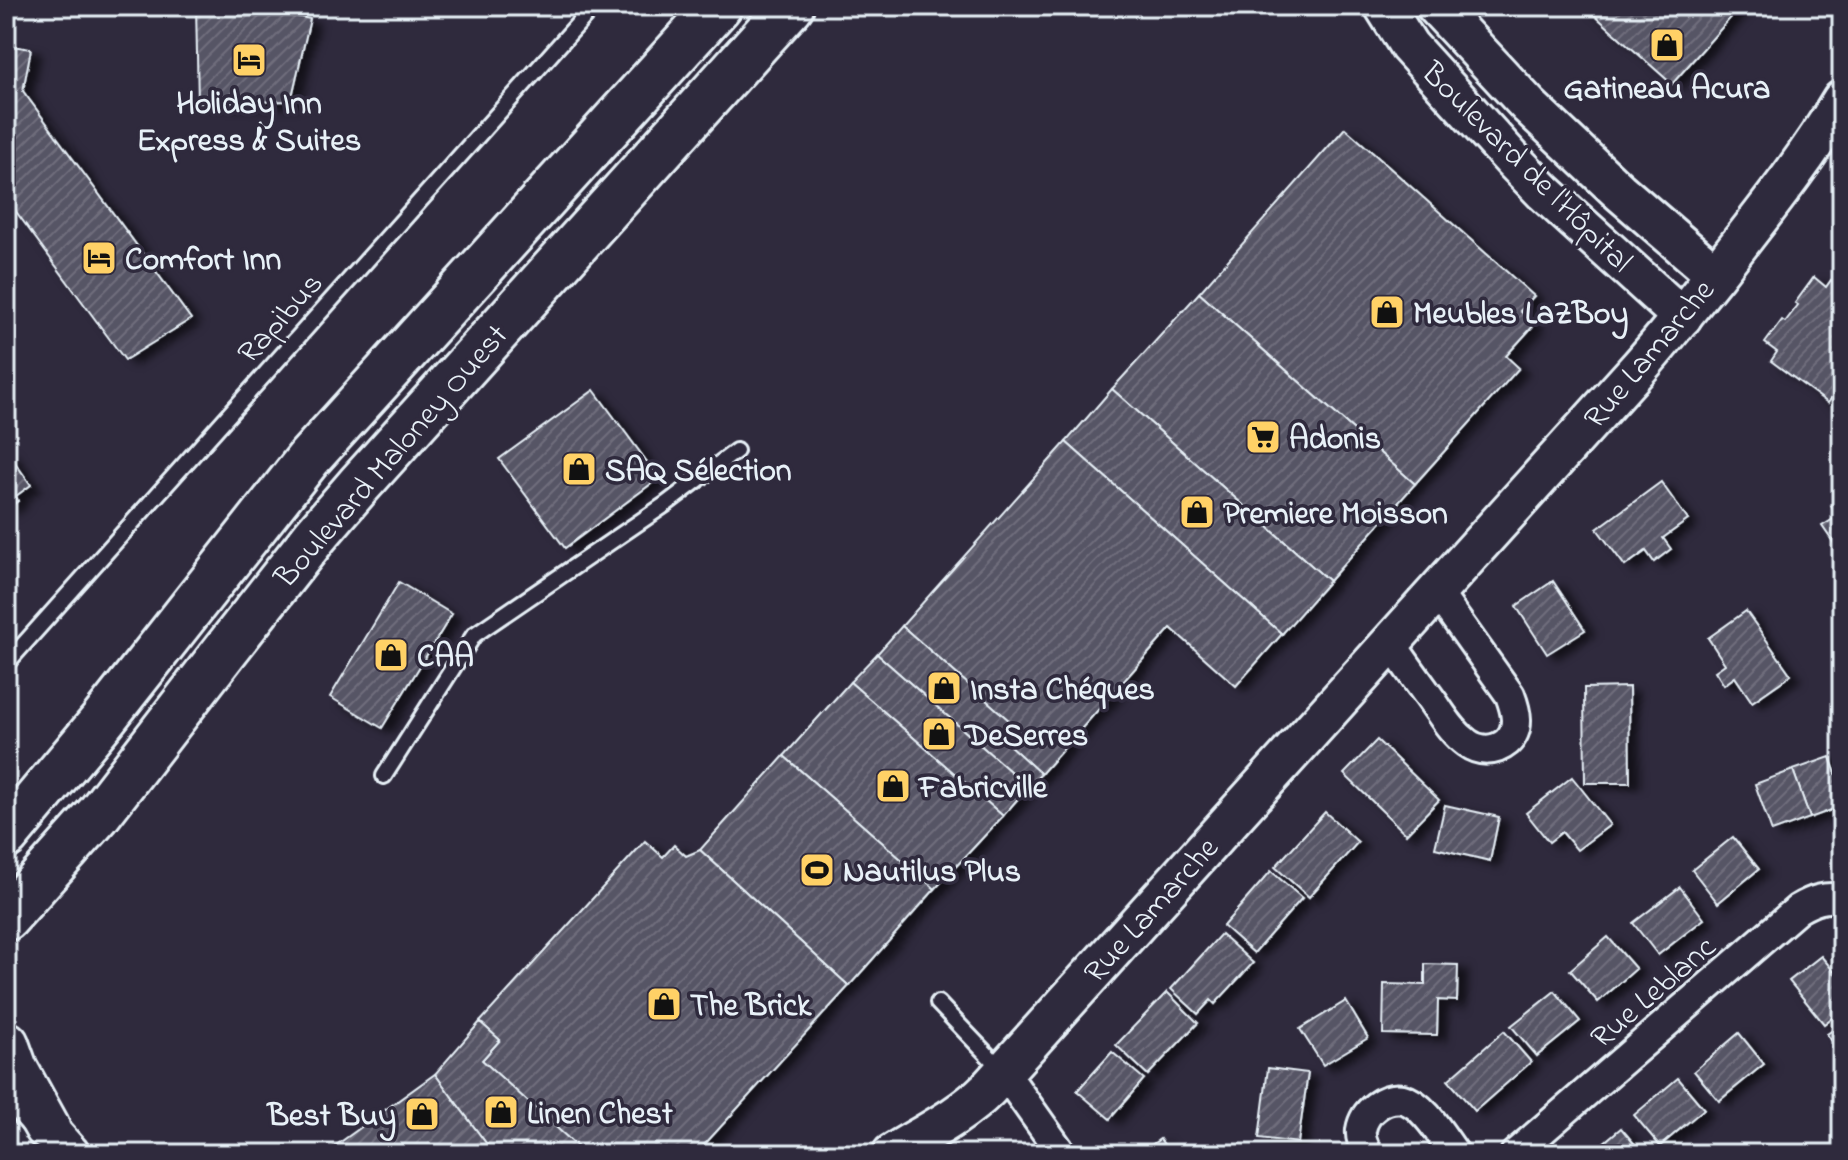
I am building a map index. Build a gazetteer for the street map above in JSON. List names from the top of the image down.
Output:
{
  "streets": {
    "main road": ["Boulevard Maloney Ouest"],
    "street": ["Boulevard de l'Hôpital", "Rue Lamarche", "Rue Leblanc"],
    "lane": ["Rapibus"]
  },
  "crossings": [
    ["Boulevard de l'Hôpital", "Rue Lamarche"]
  ],
  "places": {
    "shop": [
      "Gatineau Acura",
      "Meubles LaZBoy",
      "SAQ Sélection",
      "Premiere Moisson",
      "CAA",
      "Insta Chéques",
      "DeSerres",
      "Fabricville",
      "The Brick",
      "Linen Chest",
      "Best Buy"
    ],
    "hotel": ["Holiday Inn Express & Suites", "Comfort Inn"],
    "supermarket": ["Adonis"],
    "sports": ["Nautilus Plus"]
  }
}
